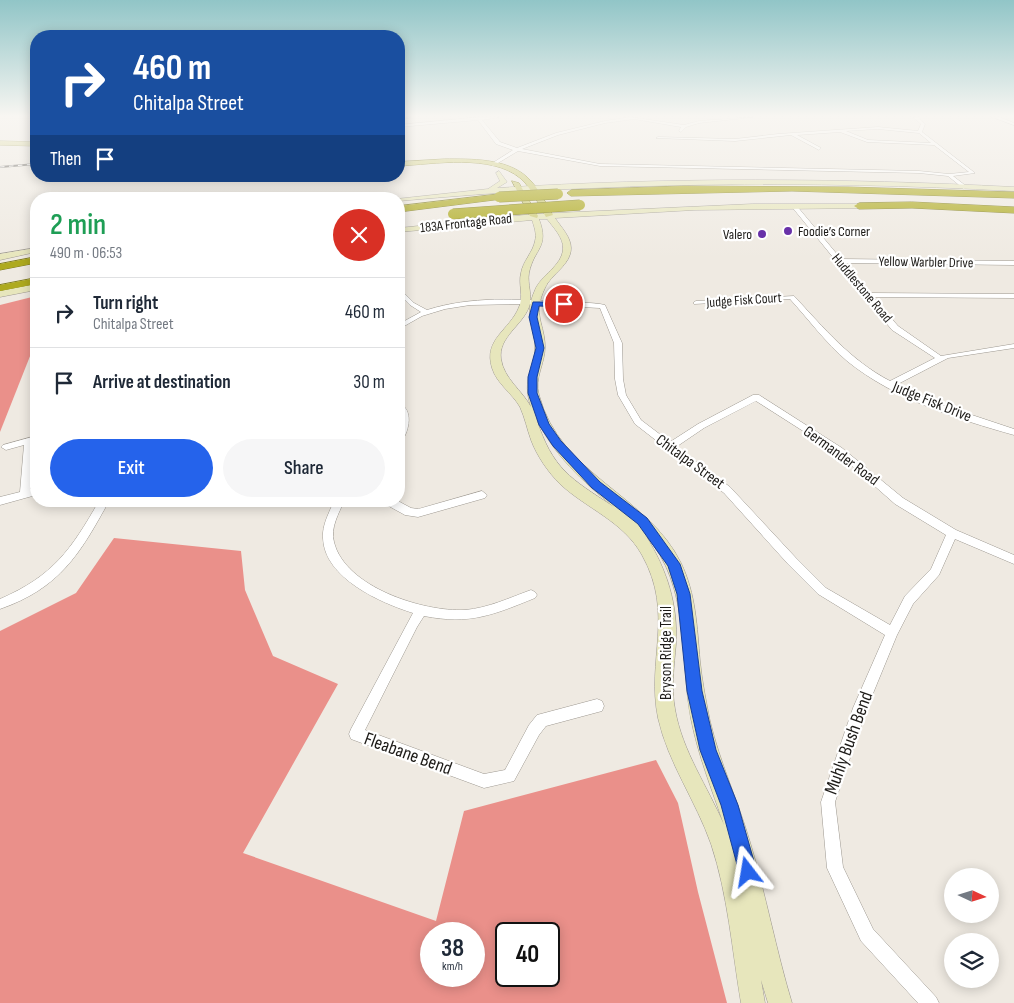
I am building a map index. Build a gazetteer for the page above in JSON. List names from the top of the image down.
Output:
{
  "streets": {
    "main road": ["183A Frontage Road", "Bryson Ridge Trail"],
    "street": [
      "Yellow Warbler Drive",
      "Huddlestone Road",
      "Judge Fisk Court",
      "Judge Fisk Drive",
      "Germander Road",
      "Chitalpa Street",
      "Muhly Bush Bend",
      "Fleabane Bend"
    ]
  },
  "crossings": [
    ["183A Frontage Road", "Bryson Ridge Trail"],
    ["Yellow Warbler Drive", "Huddlestone Road"],
    ["Judge Fisk Court", "Judge Fisk Drive"],
    ["Germander Road", "Chitalpa Street"],
    ["Germander Road", "Muhly Bush Bend"],
    ["Chitalpa Street", "Bryson Ridge Trail"],
    ["Chitalpa Street", "Muhly Bush Bend"]
  ],
  "places": ["Foodie’s Corner", "Valero"],
  "north": "right",
  "page": {
    "turn": ["460 m", "Chitalpa Street"],
    "then": "Then",
    "heading": ["2 min", "490 m · 06:53"],
    "list": [
      {
        "name": "Turn right",
        "note": "Chitalpa Street",
        "value": "460 m"
      },
      {
        "name": "Arrive at destination",
        "value": "30 m"
      }
    ],
    "buttons": ["Exit", "Share"],
    "speed": "38 km/h",
    "limit": "40"
  }
}
